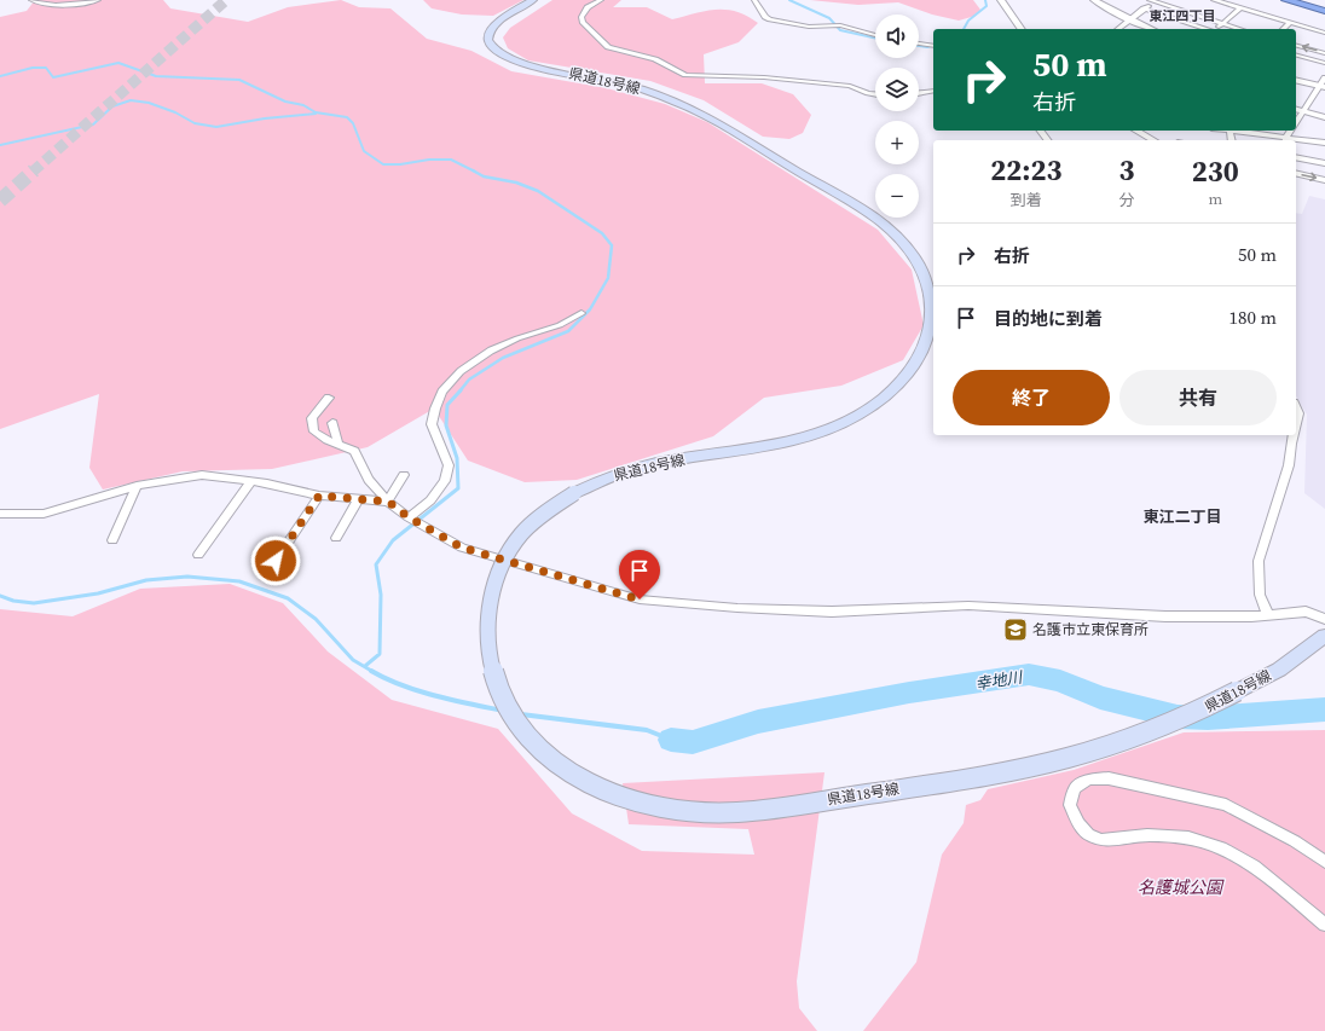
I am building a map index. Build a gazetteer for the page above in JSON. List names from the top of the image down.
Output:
{
  "streets": {
    "main road": ["県道18号線"]
  },
  "districts": ["東江四丁目", "東江二丁目"],
  "water": ["幸地川"],
  "parks": ["名護城公園"],
  "places": {
    "school or university": ["名護市立東保育所"]
  },
  "page": {
    "map_buttons": ["+", "−"],
    "turn": ["50 m", "右折"],
    "eta": [
      "22:23",
      "到着",
      "3",
      "分",
      "230",
      "m"
    ],
    "list": [
      {
        "name": "右折",
        "value": "50 m"
      },
      {
        "name": "目的地に到着",
        "value": "180 m"
      }
    ],
    "buttons": ["終了", "共有"]
  }
}
